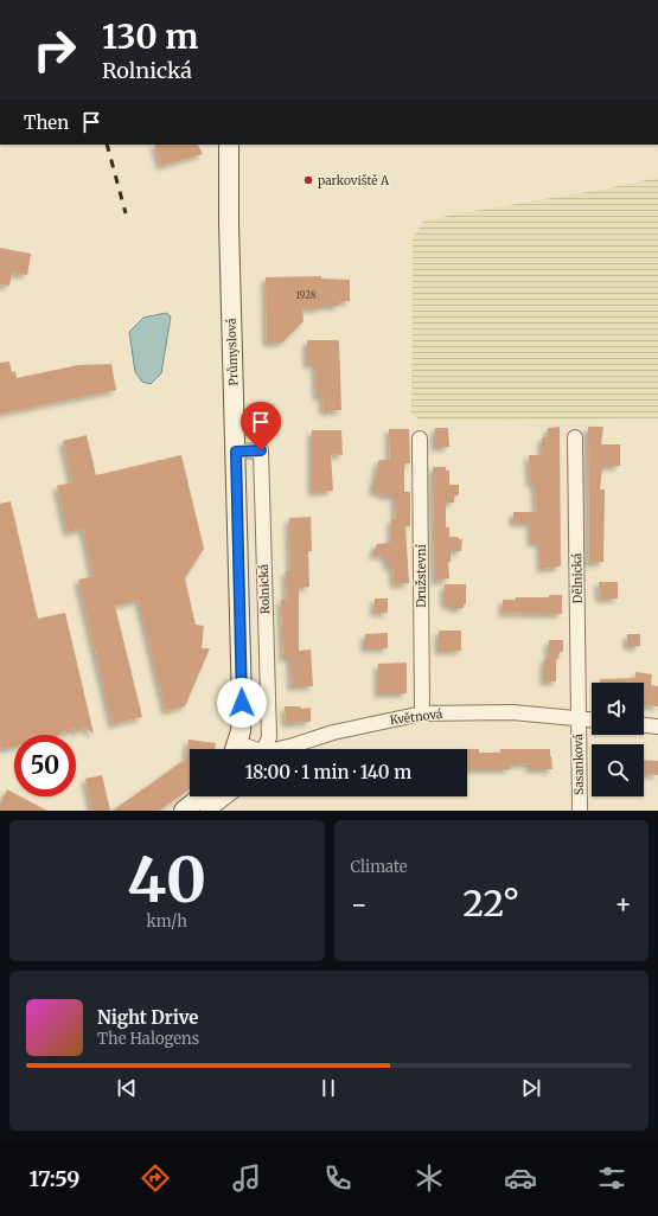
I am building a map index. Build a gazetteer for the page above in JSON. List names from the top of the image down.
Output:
{
  "streets": {
    "main road": ["Průmyslová"],
    "street": [
      "Družstevní",
      "Dělnická",
      "Rolnická",
      "Květnová",
      "Sasanková"
    ]
  },
  "crossings": [
    ["Průmyslová", "Rolnická"],
    ["Družstevní", "Květnová"],
    ["Dělnická", "Květnová"],
    ["Dělnická", "Sasanková"],
    ["Květnová", "Sasanková"]
  ],
  "places": ["parkoviště A"],
  "house_numbers": ["1928"],
  "page": {
    "turn": ["130 m", "Rolnická"],
    "then": "Then",
    "limit": "50",
    "trip": "18:00 · 1 min · 140 m",
    "tile": [
      ["40", "km/h"],
      "Climate"
    ],
    "heat": ["−", "22°", "+"],
    "song": ["Night Drive", "The Halogens"],
    "tabs": "17:59"
  }
}
